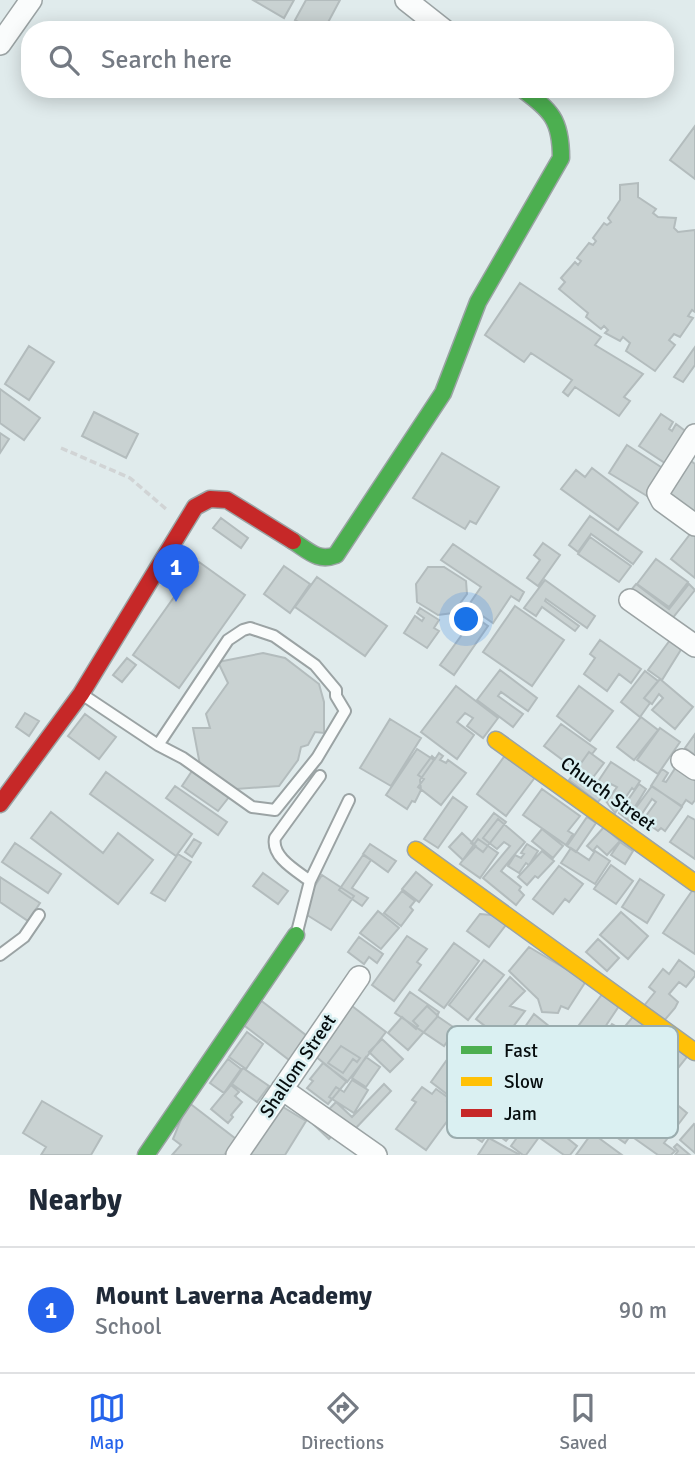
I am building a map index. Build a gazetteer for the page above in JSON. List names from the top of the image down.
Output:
{
  "streets": {
    "street": ["Church Street", "Shallom Street"]
  },
  "legend": ["Fast", "Slow", "Jam"],
  "page": {
    "search": "Search here",
    "pins": "1",
    "heading": "Nearby",
    "list": [
      {
        "mark": "1",
        "name": "Mount Laverna Academy",
        "note": "School",
        "value": "90 m"
      }
    ],
    "nav": ["Map", "Directions", "Saved"]
  }
}
